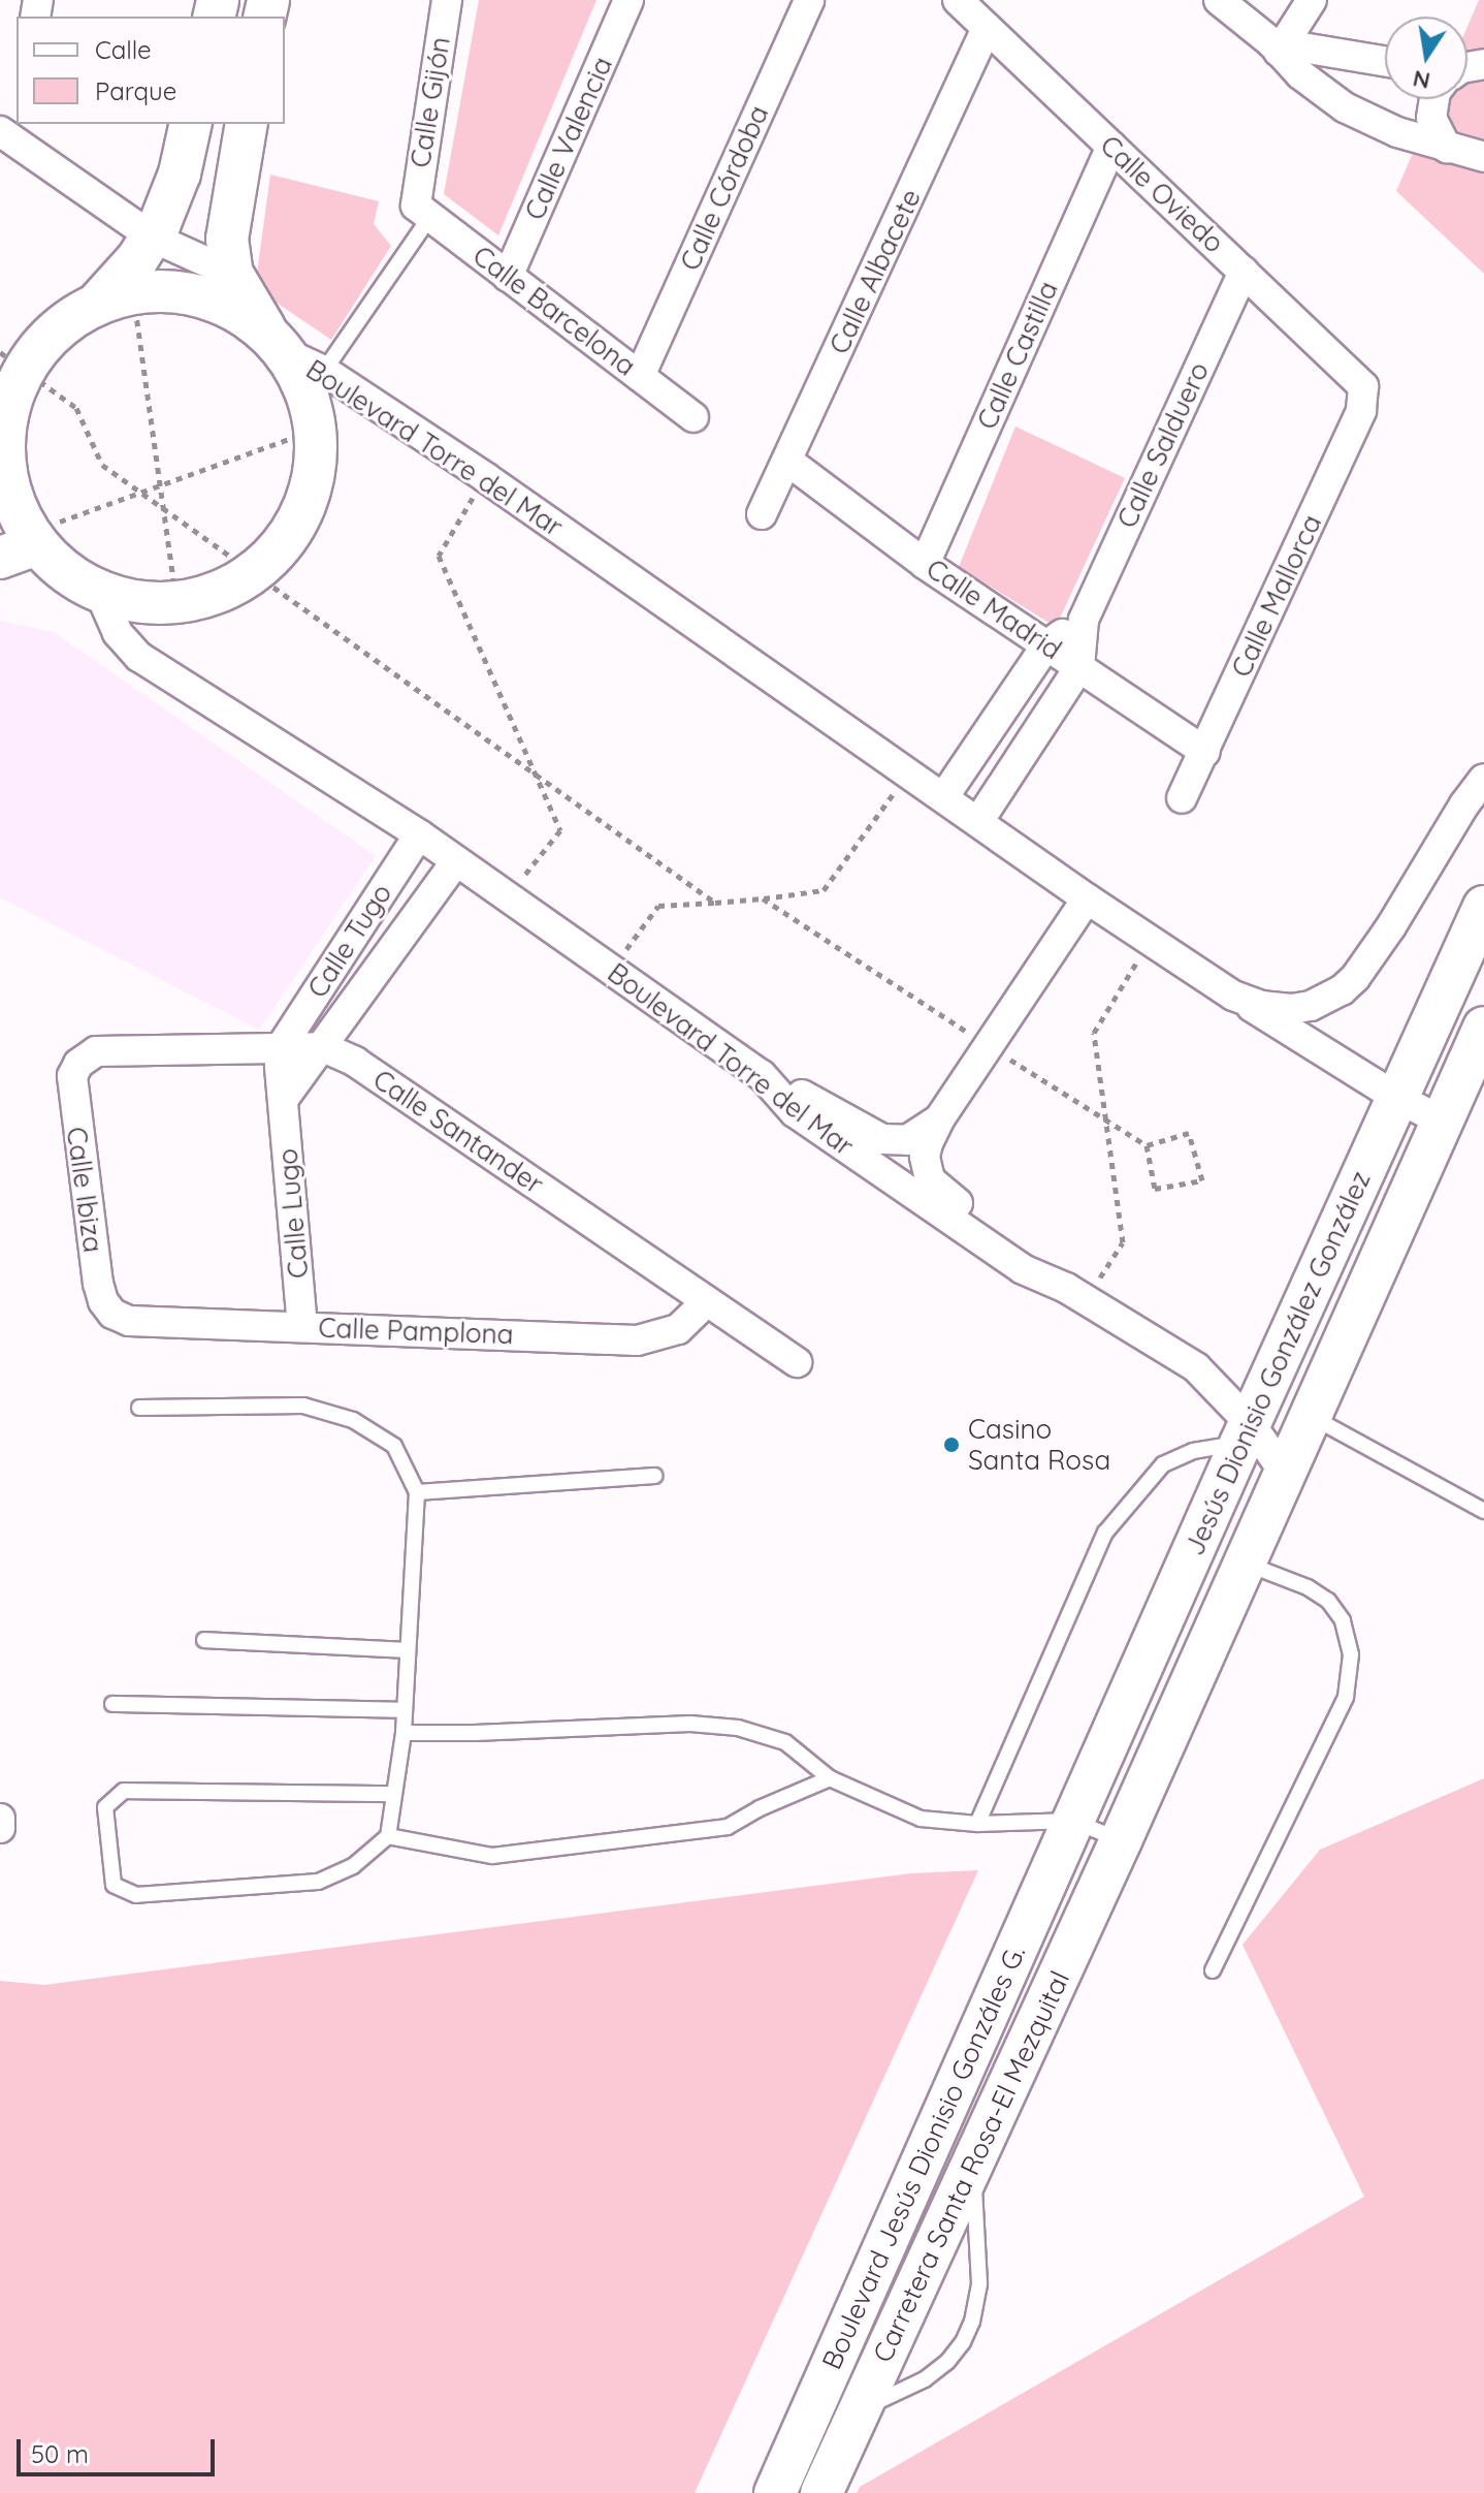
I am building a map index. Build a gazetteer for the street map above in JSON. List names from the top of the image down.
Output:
{
  "streets": {
    "main road": ["Jesús Dionisio González González", "Boulevard Jesús Dionisio Gonzáles G.", "Carretera Santa Rosa-El Mezquital"],
    "street": [
      "Calle Gijón",
      "Calle Valencia",
      "Calle Córdoba",
      "Calle Oviedo",
      "Calle Albacete",
      "Calle Barcelona",
      "Calle Castilla",
      "Calle Salduero",
      "Boulevard Torre del Mar",
      "Calle Mallorca",
      "Calle Madrid",
      "Calle Tugo",
      "Calle Santander",
      "Calle Ibiza",
      "Calle Lugo",
      "Calle Pamplona"
    ]
  },
  "crossings": [
    ["Calle Gijón", "Calle Barcelona"],
    ["Calle Valencia", "Calle Barcelona"],
    ["Calle Córdoba", "Calle Barcelona"],
    ["Calle Oviedo", "Calle Albacete"],
    ["Calle Oviedo", "Calle Castilla"],
    ["Calle Oviedo", "Calle Salduero"],
    ["Calle Oviedo", "Calle Mallorca"],
    ["Calle Albacete", "Calle Madrid"],
    ["Calle Castilla", "Calle Madrid"],
    ["Calle Salduero", "Boulevard Torre del Mar"],
    ["Calle Salduero", "Calle Madrid"],
    ["Boulevard Torre del Mar", "Calle Tugo"],
    ["Boulevard Torre del Mar", "Jesús Dionisio González González"],
    ["Calle Mallorca", "Calle Madrid"],
    ["Calle Tugo", "Calle Santander"],
    ["Calle Tugo", "Calle Lugo"],
    ["Calle Santander", "Calle Ibiza"],
    ["Calle Santander", "Calle Lugo"],
    ["Calle Santander", "Calle Pamplona"],
    ["Calle Ibiza", "Calle Pamplona"],
    ["Calle Lugo", "Calle Pamplona"],
    ["Jesús Dionisio González González", "Boulevard Jesús Dionisio Gonzáles G."],
    ["Jesús Dionisio González González", "Carretera Santa Rosa-El Mezquital"]
  ],
  "places": ["Casino Santa Rosa"],
  "legend": ["Calle", "Parque"],
  "scale_bar": "50 m",
  "north": "bottom"
}
